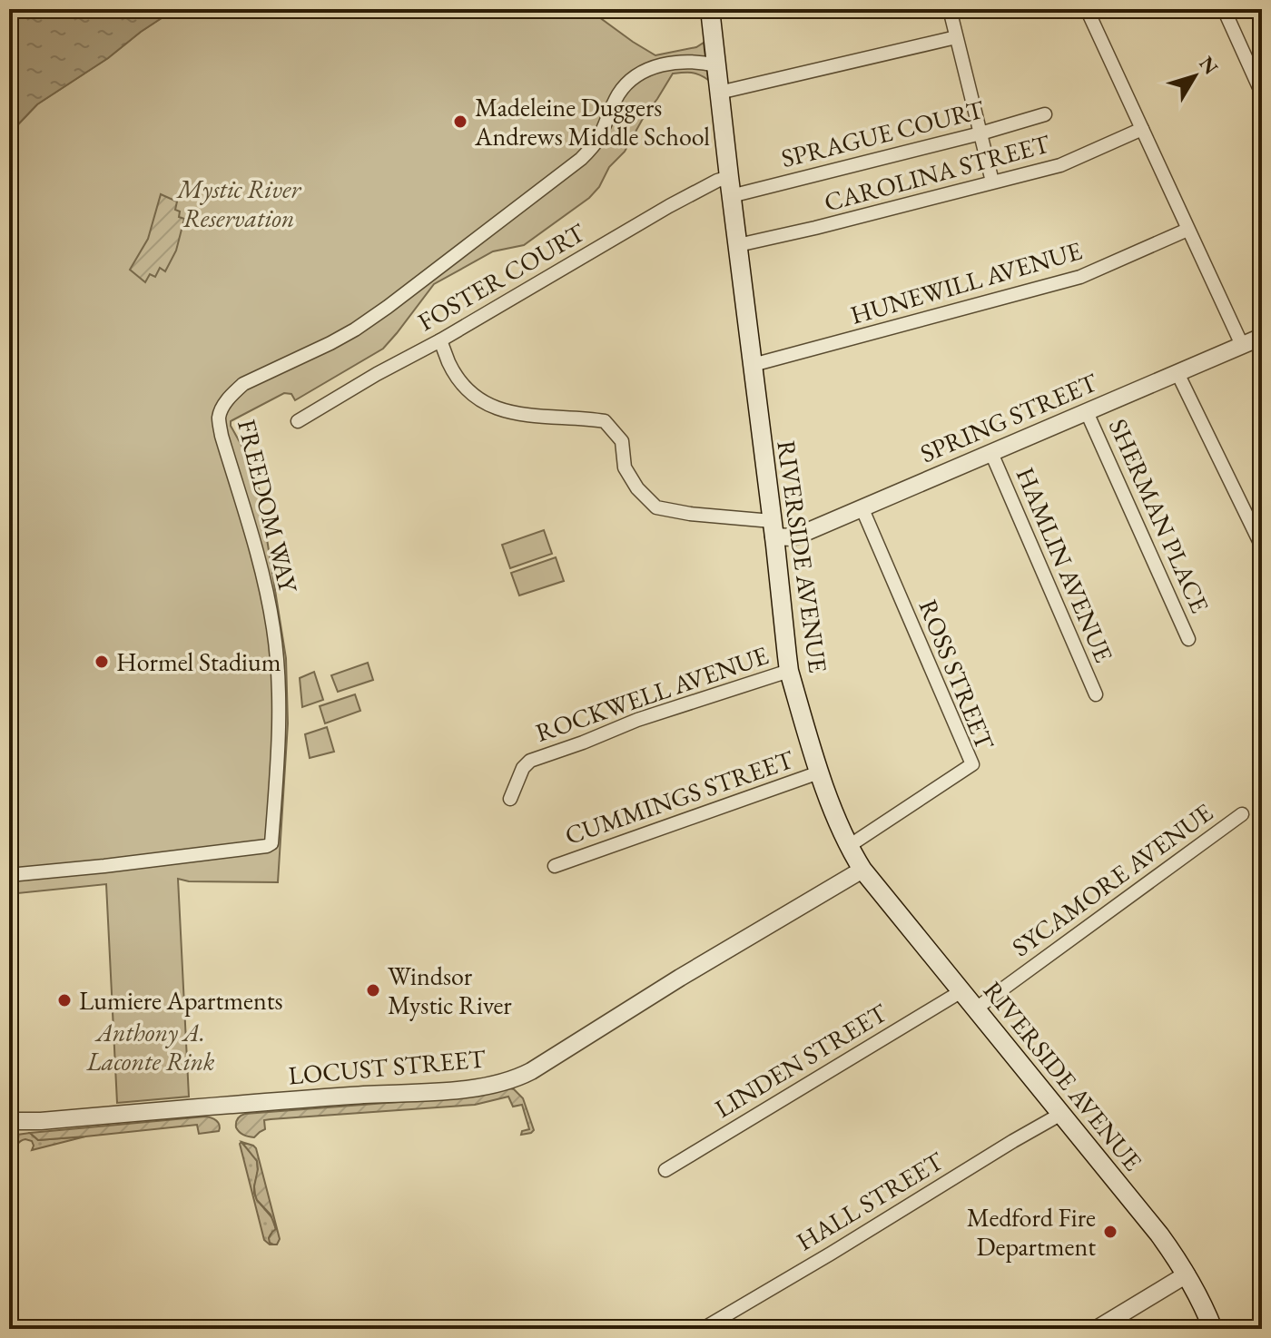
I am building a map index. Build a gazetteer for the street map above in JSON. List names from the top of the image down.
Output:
{
  "streets": {
    "main road": ["RIVERSIDE AVENUE"],
    "street": [
      "SPRAGUE COURT",
      "CAROLINA STREET",
      "FOSTER COURT",
      "HUNEWILL AVENUE",
      "SPRING STREET",
      "FREEDOM WAY",
      "SHERMAN PLACE",
      "HAMLIN AVENUE",
      "ROSS STREET",
      "ROCKWELL AVENUE",
      "CUMMINGS STREET",
      "SYCAMORE AVENUE",
      "LINDEN STREET",
      "LOCUST STREET",
      "HALL STREET"
    ]
  },
  "crossings": [
    ["SPRAGUE COURT", "RIVERSIDE AVENUE"],
    ["CAROLINA STREET", "RIVERSIDE AVENUE"],
    ["FOSTER COURT", "RIVERSIDE AVENUE"],
    ["HUNEWILL AVENUE", "RIVERSIDE AVENUE"],
    ["SPRING STREET", "SHERMAN PLACE"],
    ["SPRING STREET", "RIVERSIDE AVENUE"],
    ["SPRING STREET", "HAMLIN AVENUE"],
    ["SPRING STREET", "ROSS STREET"],
    ["FREEDOM WAY", "RIVERSIDE AVENUE"],
    ["RIVERSIDE AVENUE", "ROSS STREET"],
    ["RIVERSIDE AVENUE", "ROCKWELL AVENUE"],
    ["RIVERSIDE AVENUE", "CUMMINGS STREET"],
    ["RIVERSIDE AVENUE", "SYCAMORE AVENUE"],
    ["RIVERSIDE AVENUE", "LINDEN STREET"],
    ["RIVERSIDE AVENUE", "LOCUST STREET"],
    ["RIVERSIDE AVENUE", "HALL STREET"]
  ],
  "parks": ["Mystic River Reservation", "Anthony A. Laconte Rink"],
  "places": [
    "Madeleine Duggers Andrews Middle School",
    "Hormel Stadium",
    "Windsor Mystic River",
    "Lumiere Apartments",
    "Medford Fire Department"
  ],
  "north": "top right"
}
